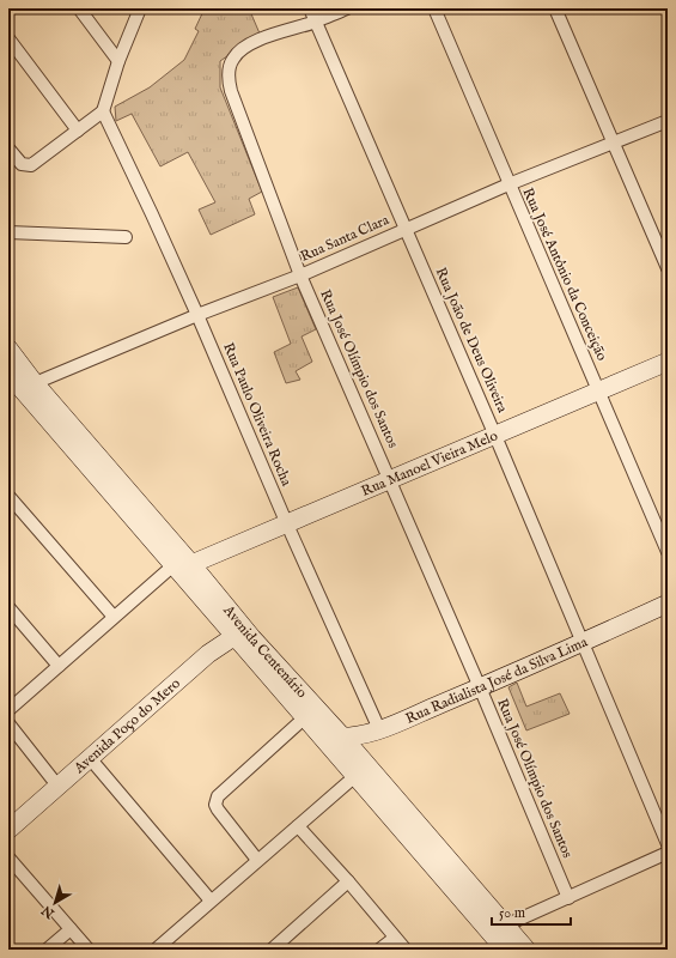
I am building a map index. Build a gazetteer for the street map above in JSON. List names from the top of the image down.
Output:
{
  "streets": {
    "street": [
      "Rua Santa Clara",
      "Rua José Antônio da Conceição",
      "Rua João de Deus Oliveira",
      "Rua José Olímpio dos Santos",
      "Rua Paulo Oliveira Rocha",
      "Rua Manoel Vieira Melo",
      "Avenida Centenário",
      "Rua Radialista José da Silva Lima",
      "Avenida Poço do Mero"
    ]
  },
  "crossings": [
    ["Rua Santa Clara", "Rua José Antônio da Conceição"],
    ["Rua Santa Clara", "Rua João de Deus Oliveira"],
    ["Rua Santa Clara", "Rua José Olímpio dos Santos"],
    ["Rua Santa Clara", "Rua Paulo Oliveira Rocha"],
    ["Rua Santa Clara", "Avenida Centenário"],
    ["Rua José Antônio da Conceição", "Rua Manoel Vieira Melo"],
    ["Rua João de Deus Oliveira", "Rua José Olímpio dos Santos"],
    ["Rua João de Deus Oliveira", "Rua Manoel Vieira Melo"],
    ["Rua João de Deus Oliveira", "Rua Radialista José da Silva Lima"],
    ["Rua José Olímpio dos Santos", "Rua Manoel Vieira Melo"],
    ["Rua José Olímpio dos Santos", "Rua Radialista José da Silva Lima"],
    ["Rua Paulo Oliveira Rocha", "Rua Manoel Vieira Melo"],
    ["Rua Paulo Oliveira Rocha", "Rua Radialista José da Silva Lima"],
    ["Rua Manoel Vieira Melo", "Avenida Centenário"],
    ["Avenida Centenário", "Rua Radialista José da Silva Lima"],
    ["Avenida Centenário", "Avenida Poço do Mero"]
  ],
  "scale_bar": "50 m",
  "north": "bottom left"
}
